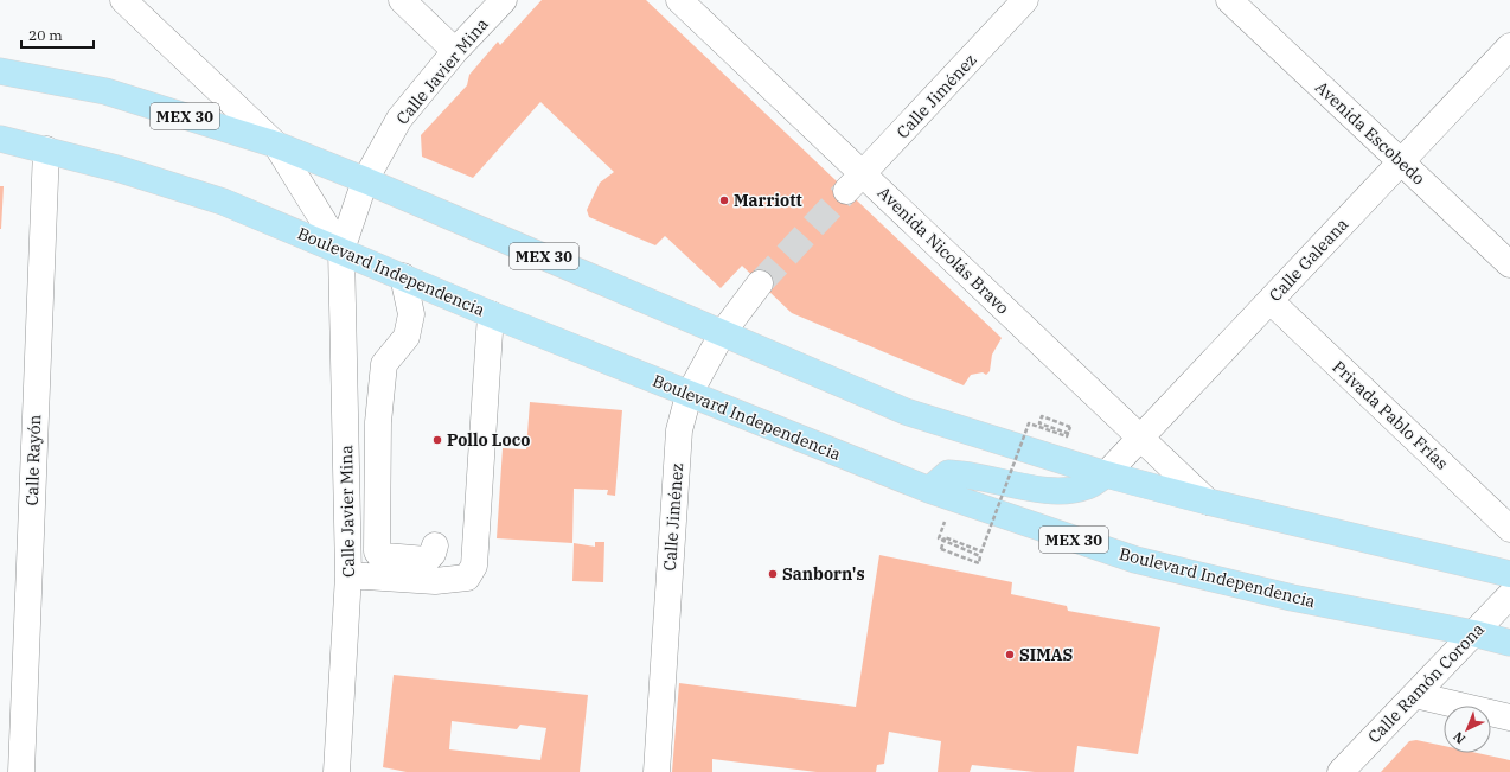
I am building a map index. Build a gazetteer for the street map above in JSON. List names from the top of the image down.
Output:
{
  "streets": {
    "main road": ["MEX 30", "Boulevard Independencia"],
    "street": [
      "Calle Javier Mina",
      "Calle Jiménez",
      "Avenida Escobedo",
      "Avenida Nicolás Bravo",
      "Calle Galeana",
      "Privada Pablo Frías",
      "Calle Rayón",
      "Calle Ramón Corona"
    ]
  },
  "crossings": [
    ["Calle Javier Mina", "MEX 30"],
    ["Calle Javier Mina", "Boulevard Independencia"],
    ["Calle Jiménez", "MEX 30"],
    ["Calle Jiménez", "Avenida Nicolás Bravo"],
    ["Calle Jiménez", "Boulevard Independencia"],
    ["MEX 30", "Avenida Nicolás Bravo"],
    ["MEX 30", "Calle Galeana"],
    ["Avenida Escobedo", "Calle Galeana"],
    ["Avenida Nicolás Bravo", "Calle Galeana"],
    ["Calle Galeana", "Privada Pablo Frías"],
    ["Boulevard Independencia", "Calle Rayón"],
    ["Boulevard Independencia", "Calle Ramón Corona"]
  ],
  "places": [
    "Marriott",
    "Pollo Loco",
    "Sanborn's",
    "SIMAS"
  ],
  "scale_bar": "20 m",
  "north": "bottom left"
}
